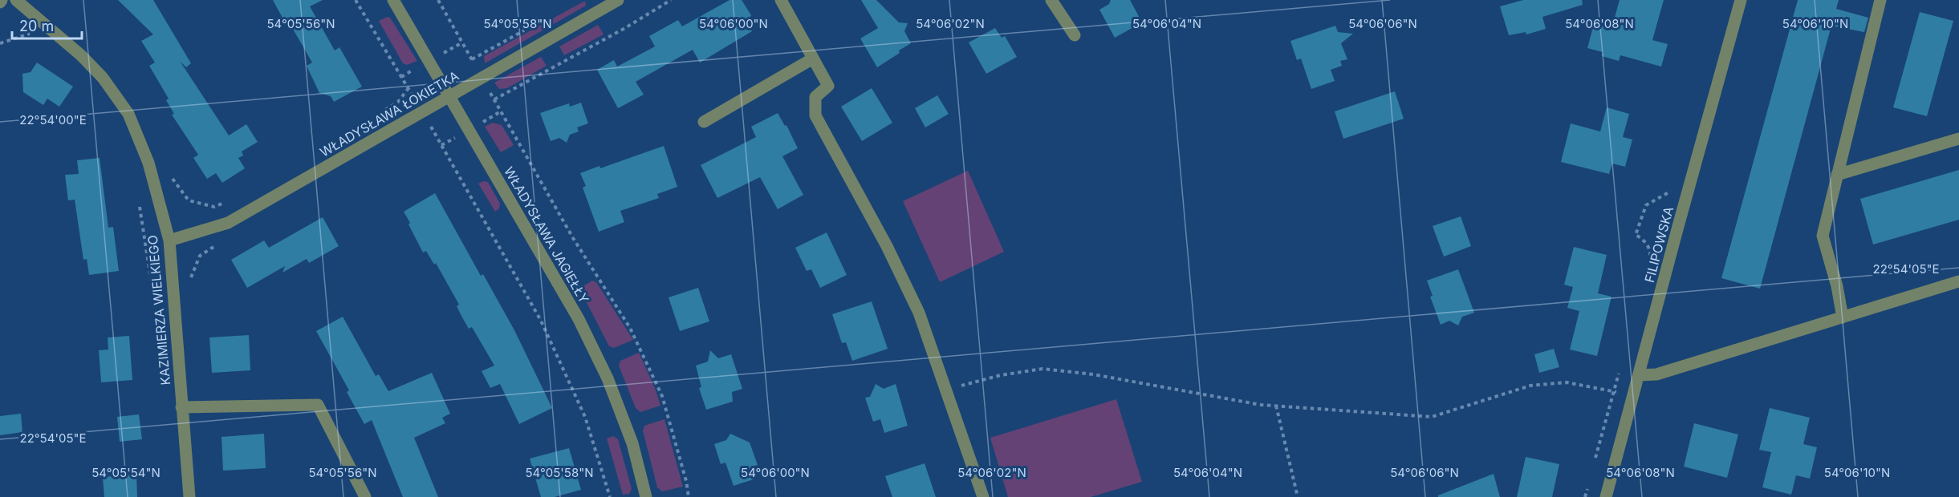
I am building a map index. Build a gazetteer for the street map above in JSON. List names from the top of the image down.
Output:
{
  "streets": {
    "street": [
      "WŁADYSŁAWA ŁOKIETKA",
      "WŁADYSŁAWA JAGIEŁŁY",
      "FILIPOWSKA",
      "KAZIMIERZA WIELKIEGO"
    ]
  },
  "crossings": [
    ["WŁADYSŁAWA ŁOKIETKA", "WŁADYSŁAWA JAGIEŁŁY"],
    ["WŁADYSŁAWA ŁOKIETKA", "KAZIMIERZA WIELKIEGO"]
  ],
  "scale_bar": "20 m",
  "coordinates": [
    "54°05'56\"N",
    "54°05'58\"N",
    "54°06'00\"N",
    "54°06'02\"N",
    "54°06'04\"N",
    "54°06'06\"N",
    "54°06'08\"N",
    "54°06'10\"N",
    "22°54'00\"E",
    "22°54'05\"E",
    "54°05'54\"N"
  ]
}
